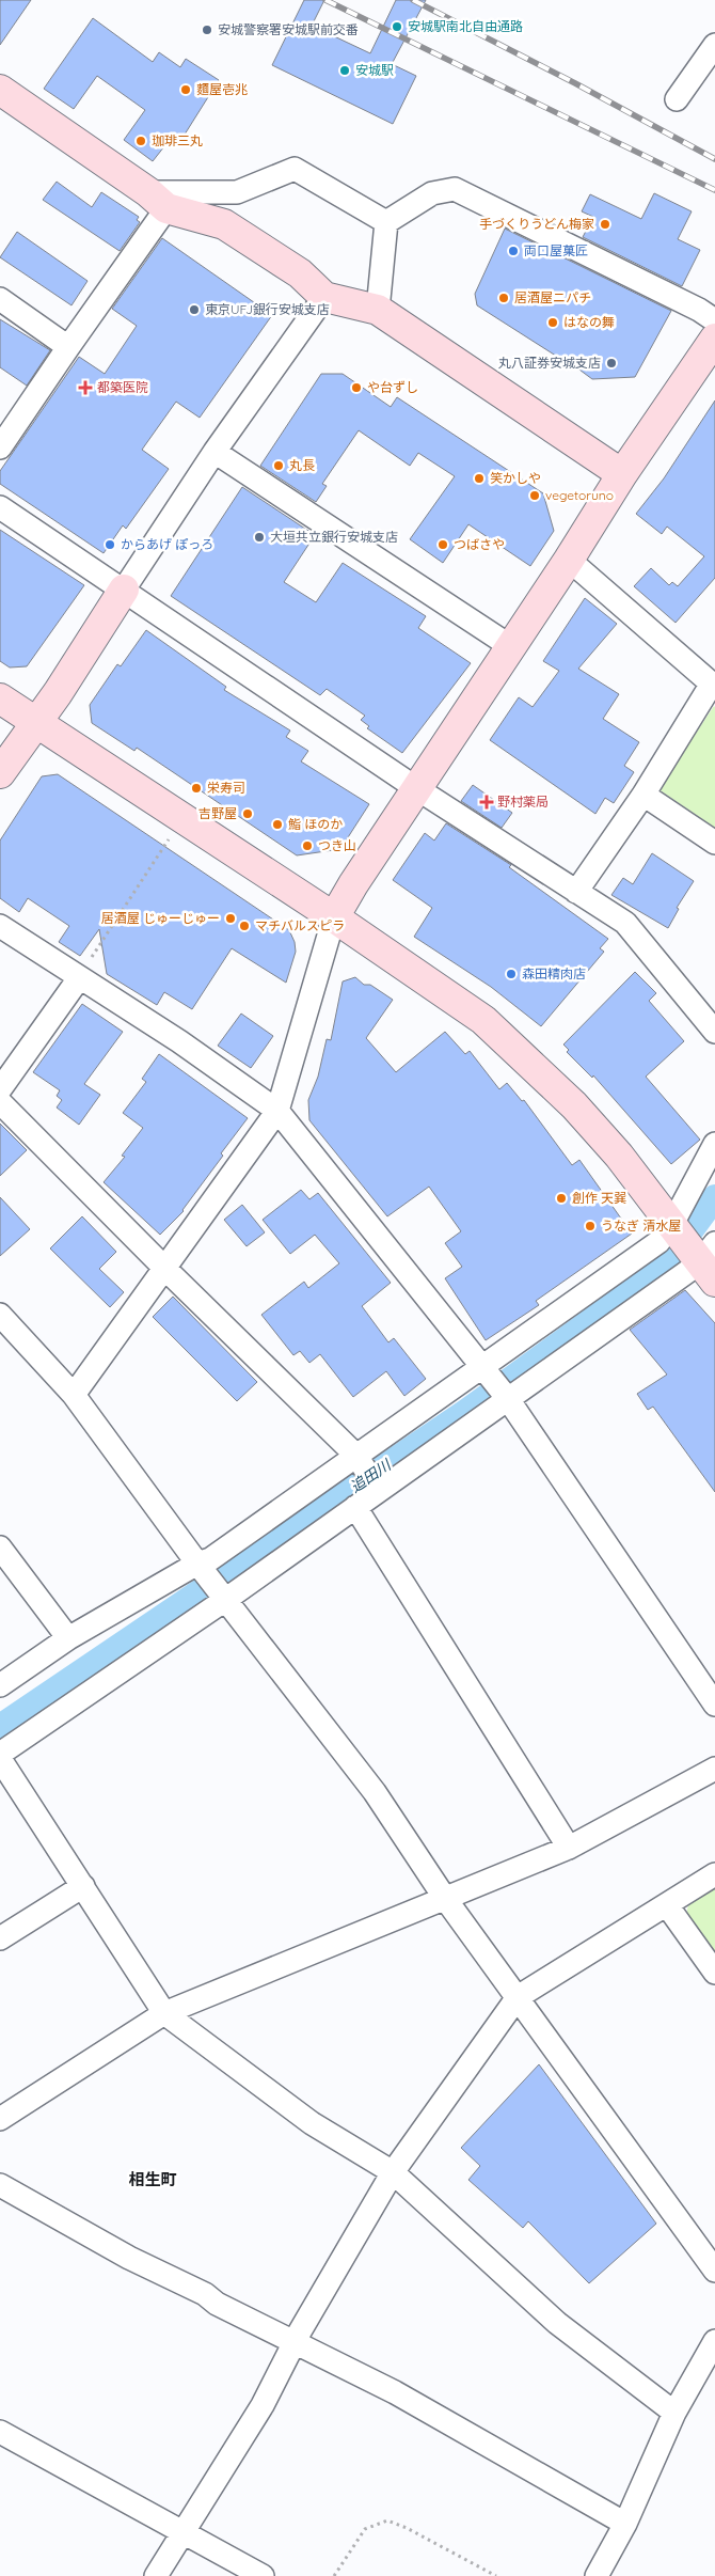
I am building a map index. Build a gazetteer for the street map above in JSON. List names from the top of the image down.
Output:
{
  "districts": ["相生町"],
  "water": ["追田川"],
  "places": {
    "other": [
      "安城駅南北自由通路",
      "安城警察署安城駅前交番",
      "安城駅",
      "麵屋壱兆",
      "珈琲三丸",
      "手づくりうどん梅家",
      "両口屋菓匠",
      "居酒屋ニパチ",
      "東京UFJ銀行安城支店",
      "はなの舞",
      "丸八証券安城支店",
      "や台ずし",
      "丸長",
      "笑かしや",
      "vegetoruno",
      "大垣共立銀行安城支店",
      "からあげ ぽっろ",
      "つばさや",
      "栄寿司",
      "吉野屋",
      "鮨 ほのか",
      "つき山",
      "居酒屋 じゅーじゅー",
      "マチバルスピラ",
      "森田精肉店",
      "創作 天巽",
      "うなぎ 清水屋"
    ],
    "health": ["都築医院", "野村薬局"]
  }
}
